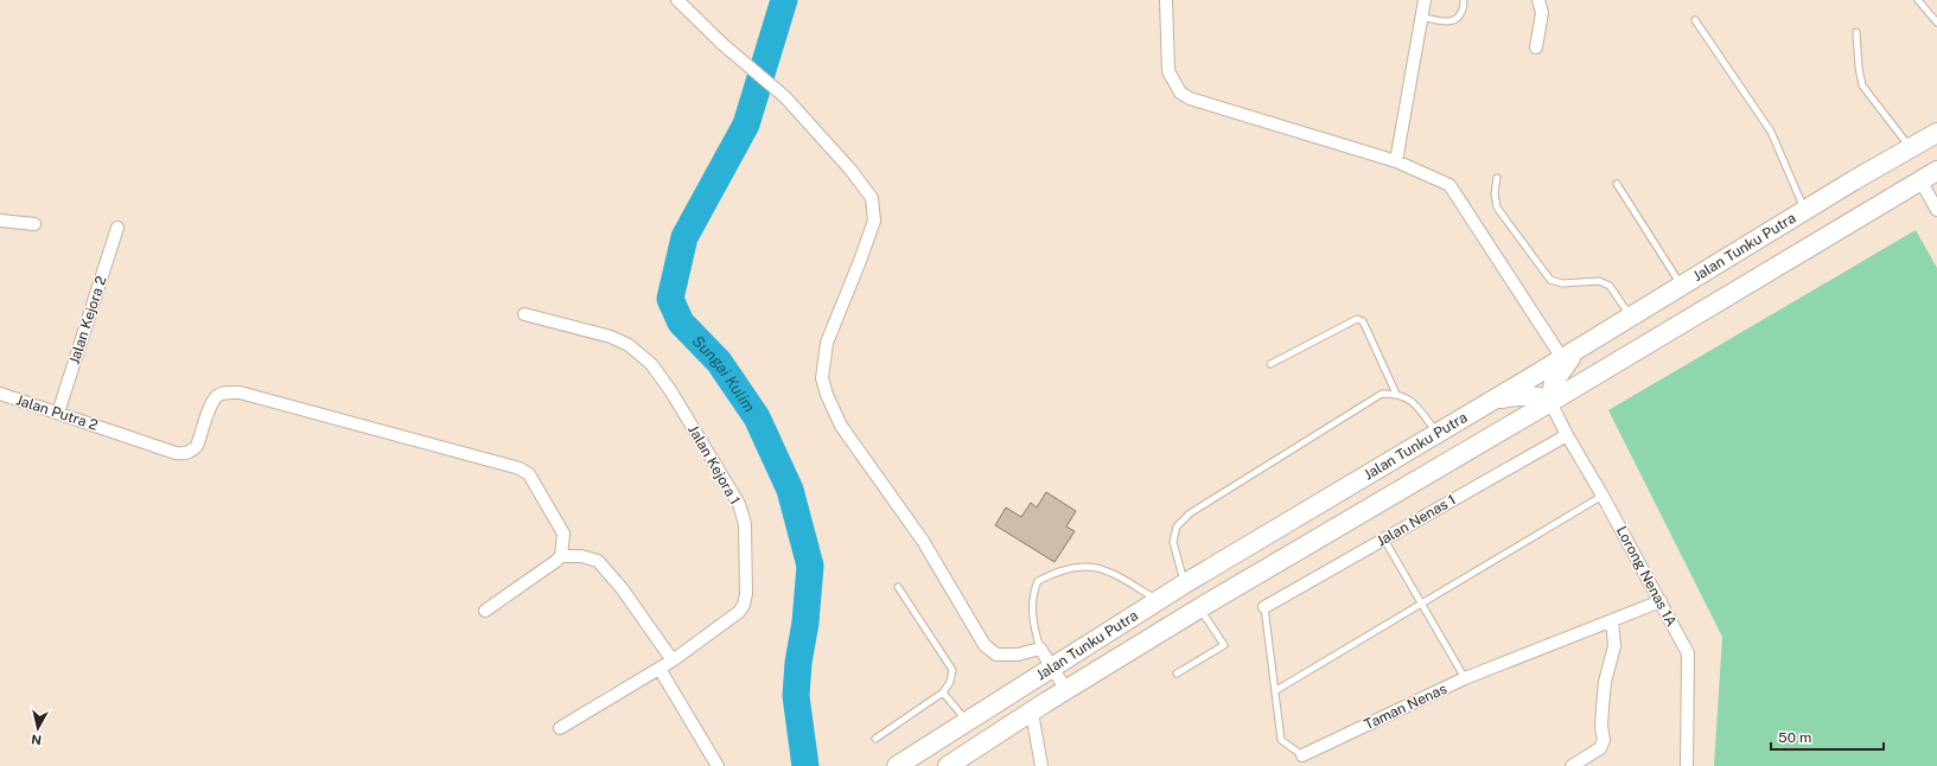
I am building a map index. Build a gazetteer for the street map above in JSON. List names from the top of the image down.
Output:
{
  "streets": {
    "main road": ["Jalan Tunku Putra"],
    "street": [
      "Jalan Kejora 2",
      "Jalan Putra 2",
      "Jalan Kejora 1",
      "Jalan Nenas 1",
      "Lorong Nenas 1A",
      "Taman Nenas"
    ]
  },
  "crossings": [
    ["Jalan Tunku Putra", "Lorong Nenas 1A"],
    ["Jalan Kejora 2", "Jalan Putra 2"],
    ["Jalan Nenas 1", "Lorong Nenas 1A"],
    ["Jalan Nenas 1", "Taman Nenas"],
    ["Lorong Nenas 1A", "Taman Nenas"]
  ],
  "water": ["Sungai Kulim"],
  "scale_bar": "50 m",
  "north": "bottom"
}
